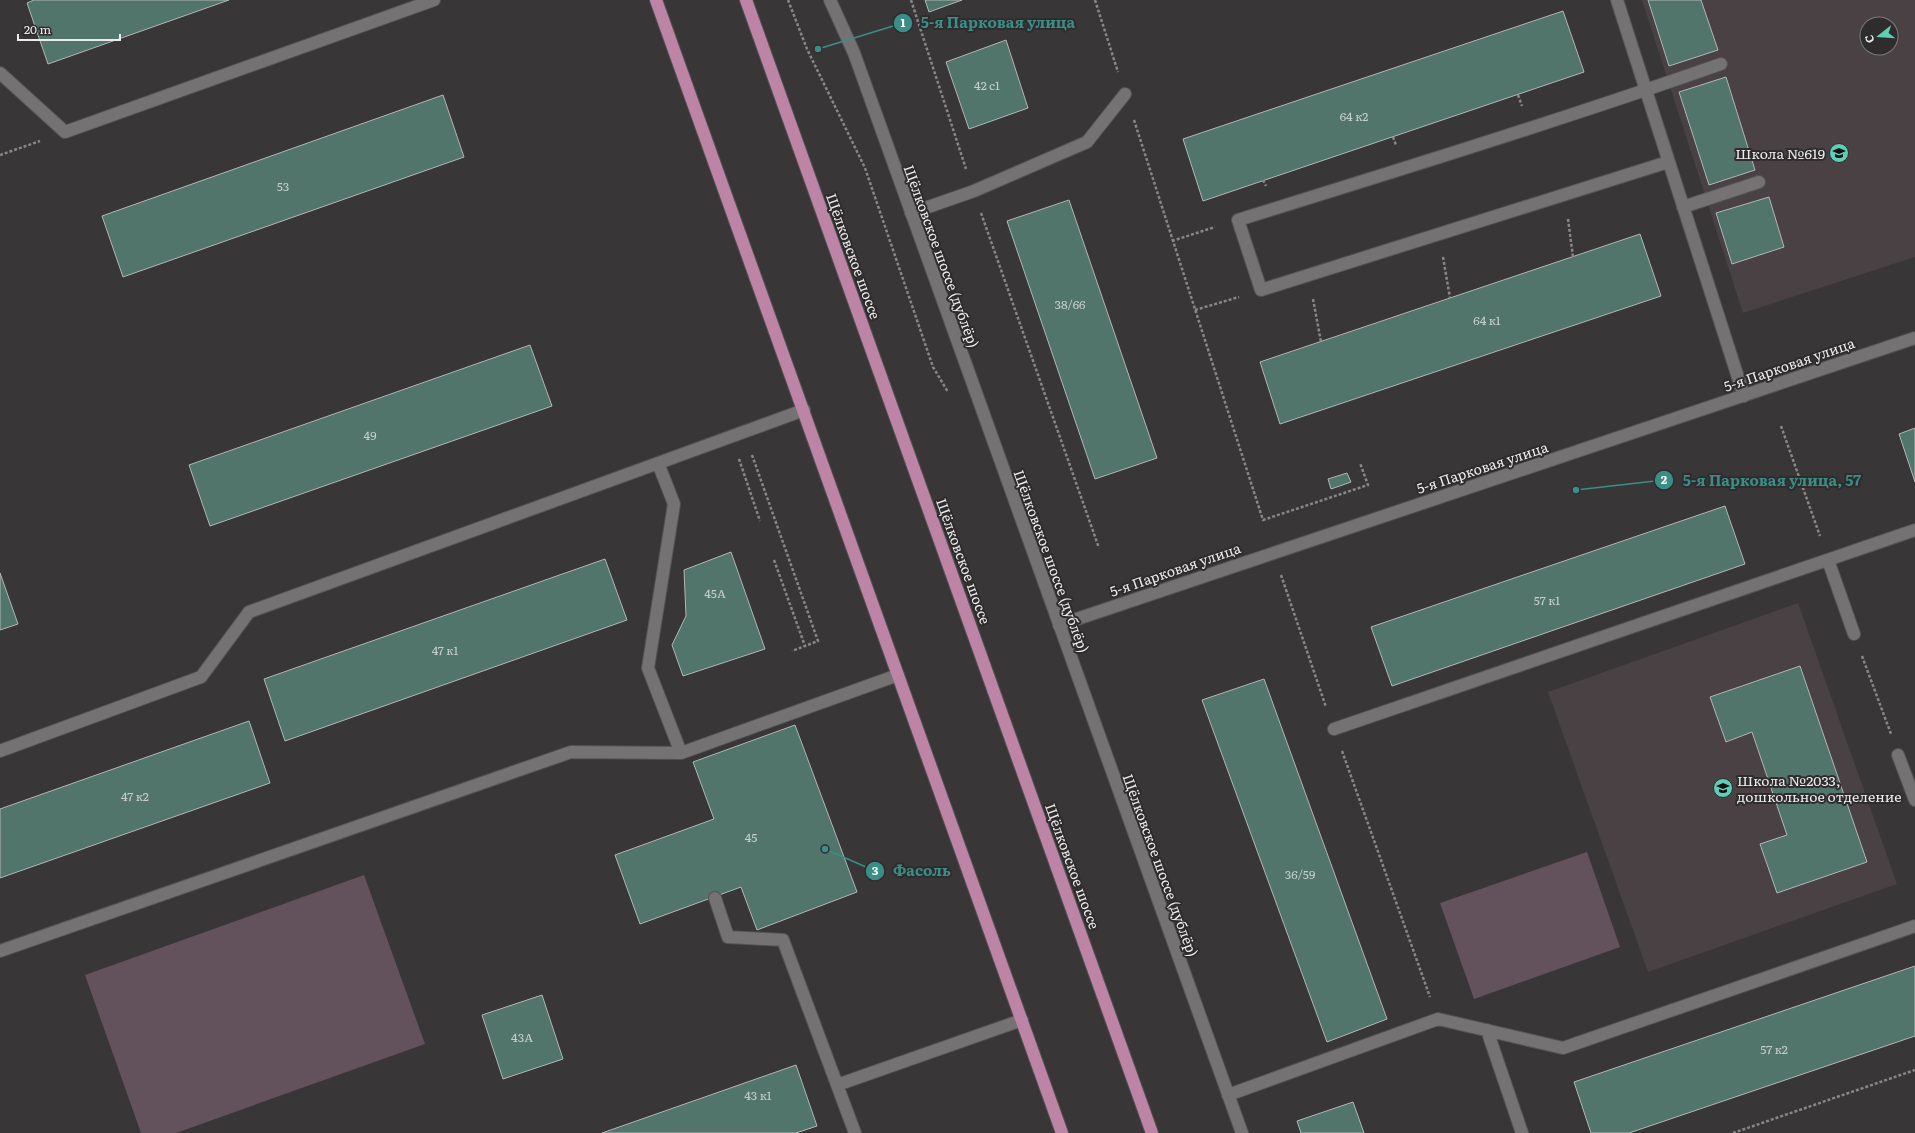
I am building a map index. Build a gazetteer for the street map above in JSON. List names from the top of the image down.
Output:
{
  "streets": {
    "main road": ["Щёлковское шоссе"],
    "street": ["Щёлковское шоссе (дублёр)", "5-я Парковая улица"]
  },
  "crossings": [
    ["Щёлковское шоссе (дублёр)", "5-я Парковая улица"]
  ],
  "places": {
    "other": ["5-я Парковая улица", "5-я Парковая улица, 57", "Фасоль"],
    "school or university": ["Школа №619", "Школа №2033, дошкольное отделение"]
  },
  "house_numbers": [
    "42 с1",
    "64 к2",
    "53",
    "38/66",
    "64 к1",
    "49",
    "45А",
    "57 к1",
    "47 к1",
    "47 к2",
    "45",
    "36/59",
    "43А",
    "57 к2",
    "43 к1"
  ],
  "scale_bar": "20 m",
  "north": "left"
}
